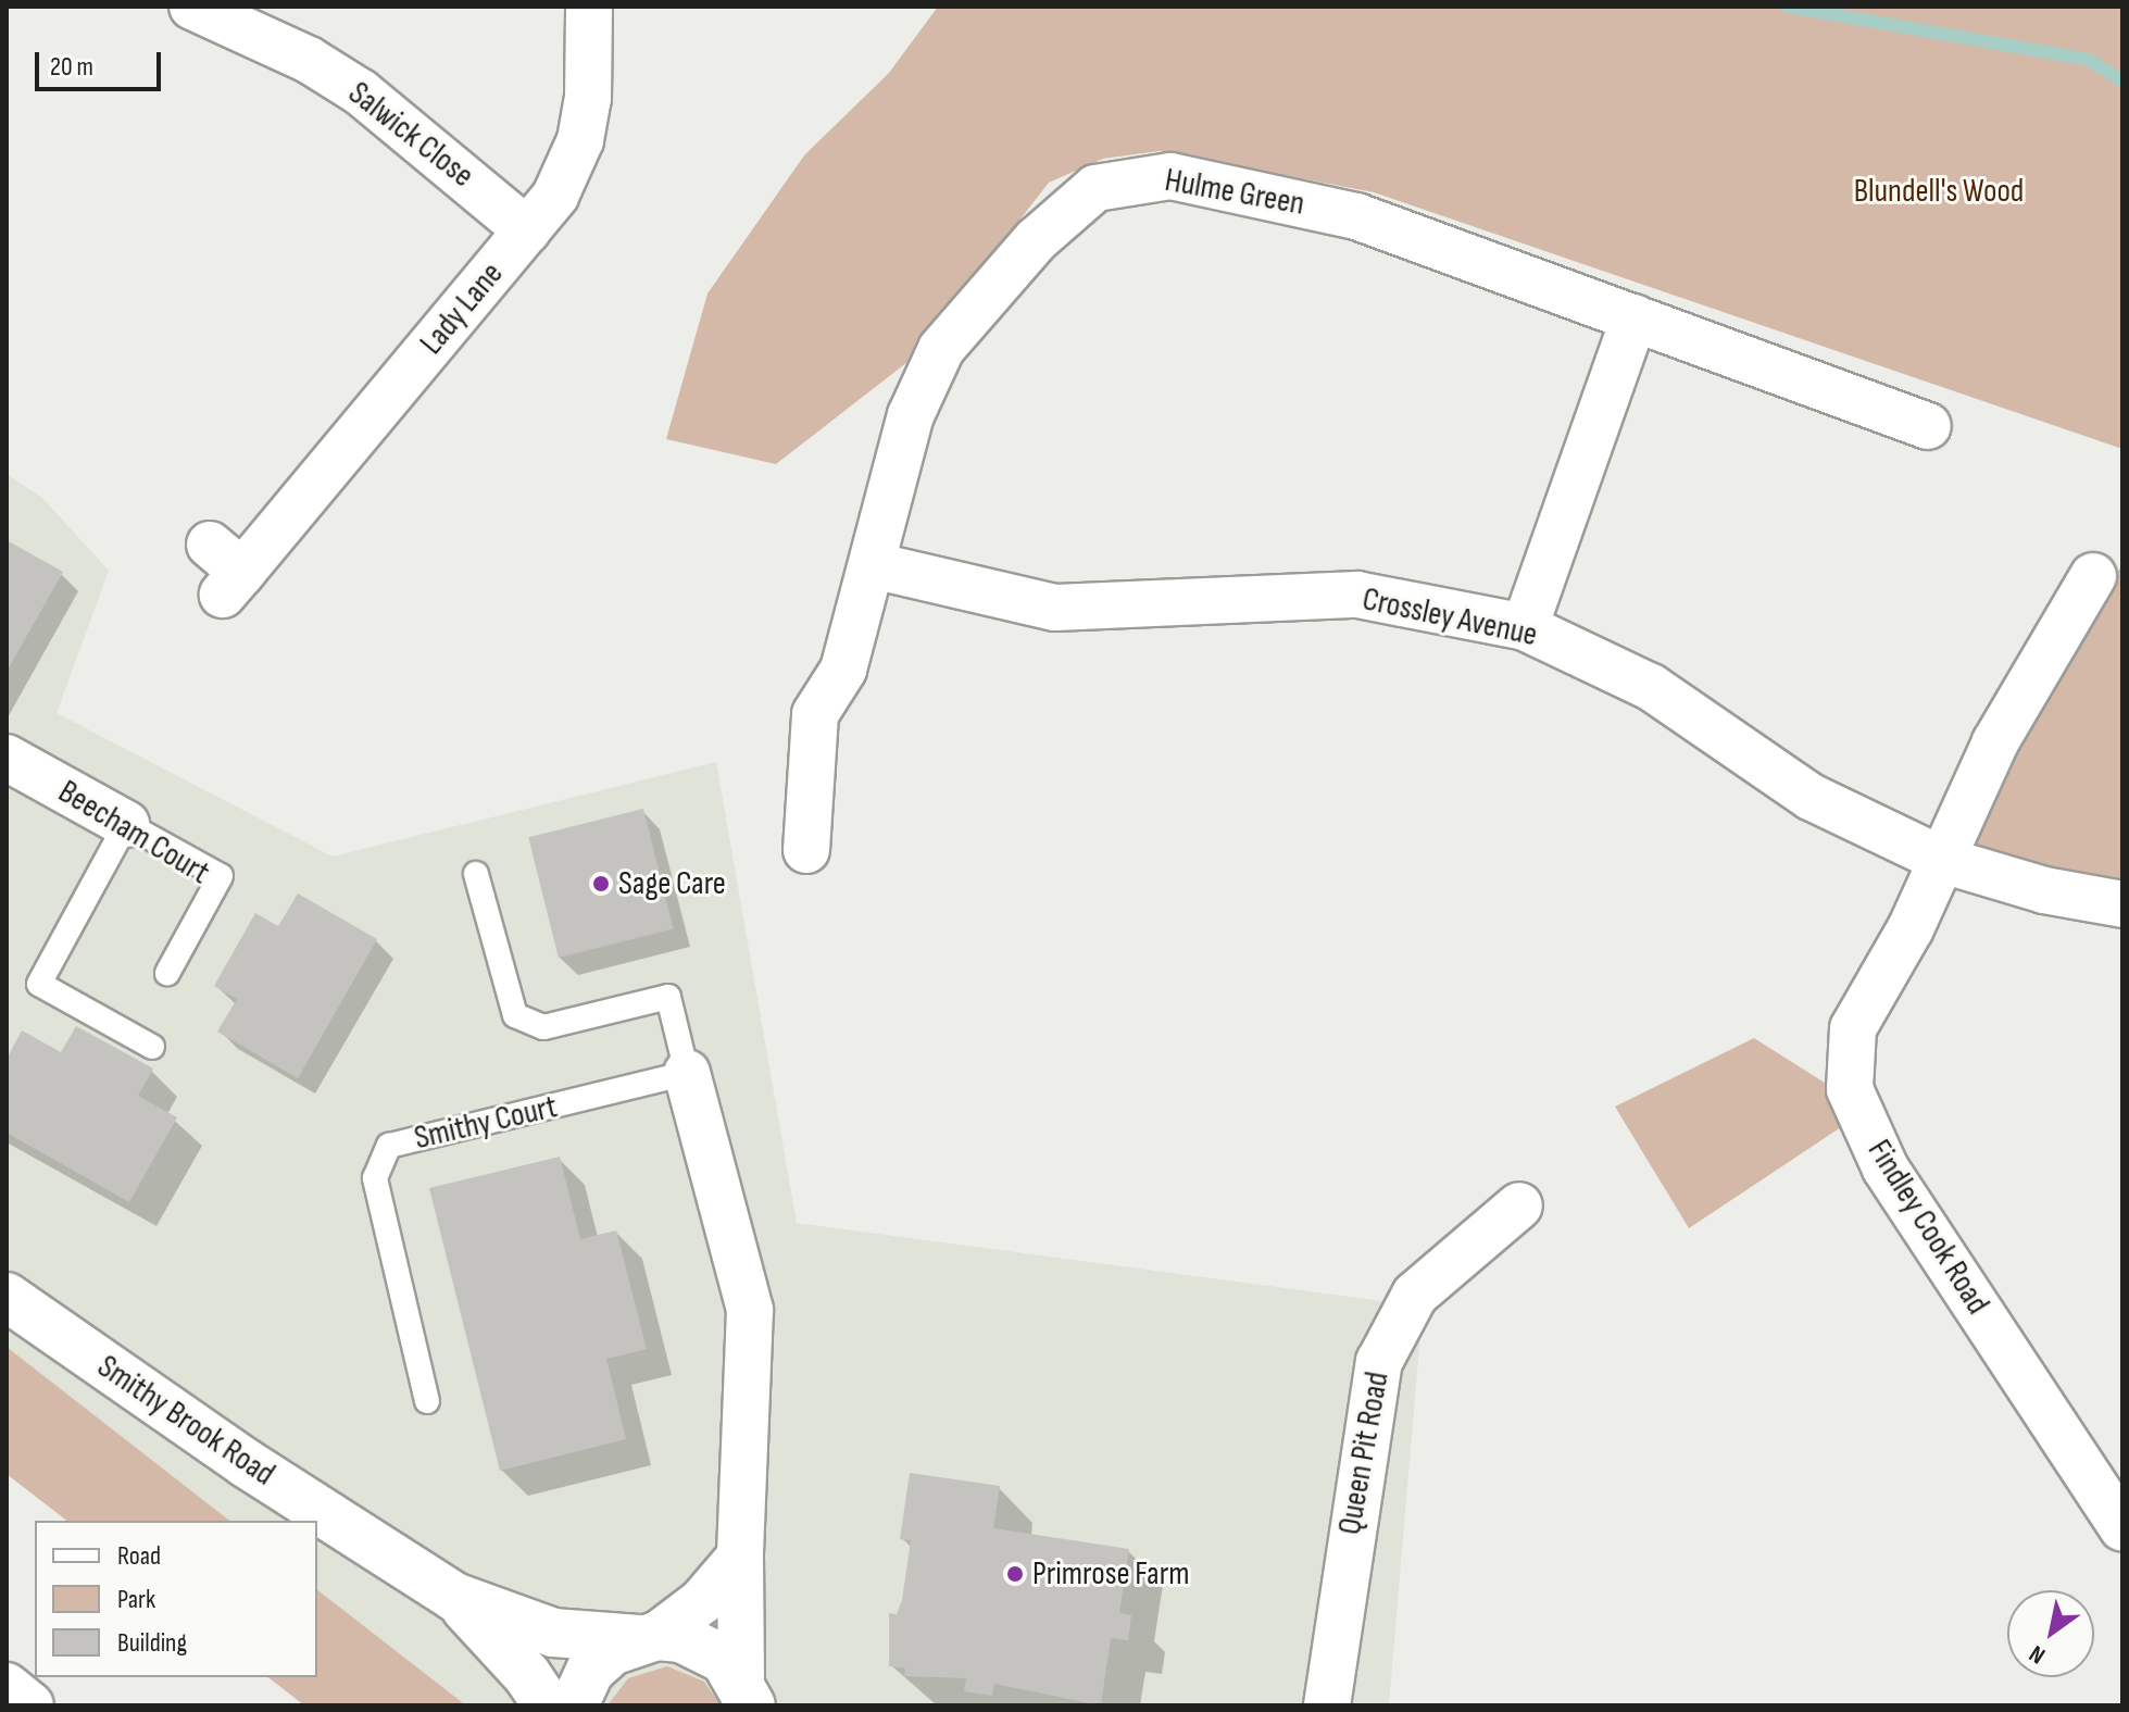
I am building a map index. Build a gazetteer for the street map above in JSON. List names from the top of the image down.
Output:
{
  "streets": {
    "street": [
      "Salwick Close",
      "Hulme Green",
      "Lady Lane",
      "Crossley Avenue",
      "Beecham Court",
      "Findley Cook Road",
      "Smithy Brook Road",
      "Queen Pit Road"
    ],
    "lane": ["Smithy Court"]
  },
  "crossings": [
    ["Salwick Close", "Lady Lane"],
    ["Hulme Green", "Crossley Avenue"],
    ["Crossley Avenue", "Findley Cook Road"]
  ],
  "parks": ["Blundell's Wood"],
  "places": ["Sage Care", "Primrose Farm"],
  "legend": ["Road", "Park", "Building"],
  "scale_bar": "20 m",
  "north": "bottom left"
}
